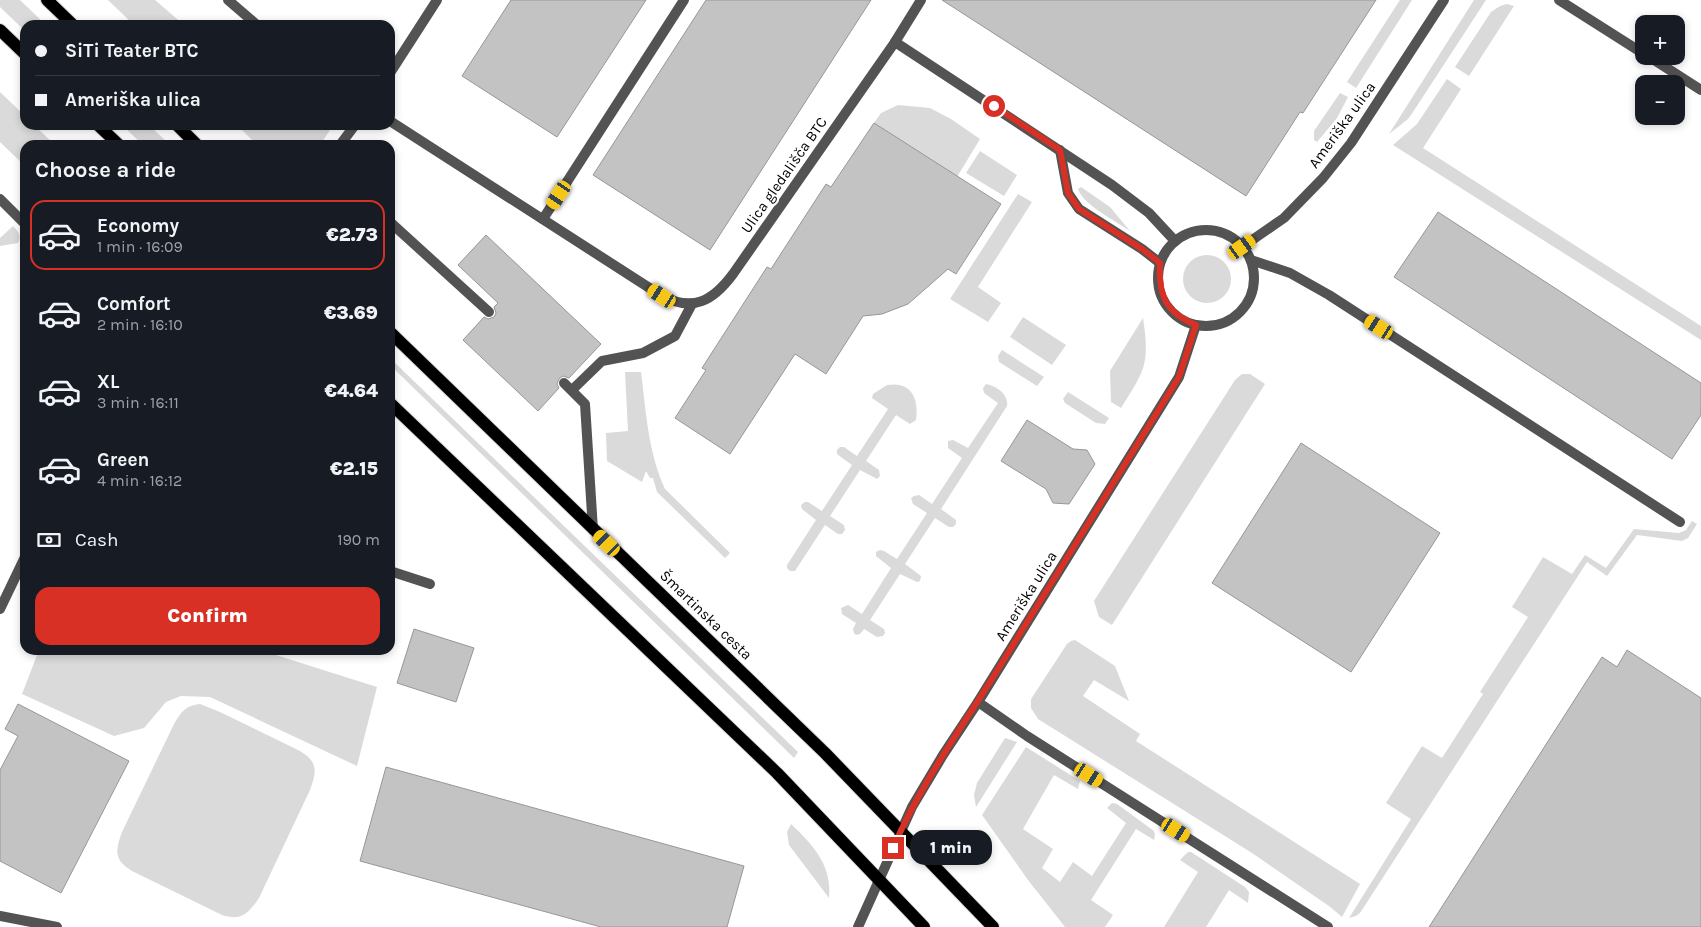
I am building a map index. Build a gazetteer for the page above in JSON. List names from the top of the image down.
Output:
{
  "streets": {
    "main road": ["Šmartinska cesta"],
    "street": ["Ameriška ulica", "Ulica gledališča BTC"]
  },
  "crossings": [
    ["Ameriška ulica", "Šmartinska cesta"]
  ],
  "page": {
    "map_buttons": ["+", "−"],
    "banner": ["SiTi Teater BTC", "Ameriška ulica"],
    "heading": "Choose a ride",
    "list": [
      {
        "name": "Economy",
        "note": "1 min · 16:09",
        "value": "€2.73"
      },
      {
        "name": "Comfort",
        "note": "2 min · 16:10",
        "value": "€3.69"
      },
      {
        "name": "XL",
        "note": "3 min · 16:11",
        "value": "€4.64"
      },
      {
        "name": "Green",
        "note": "4 min · 16:12",
        "value": "€2.15"
      }
    ],
    "pay": ["Cash", "190 m"],
    "buttons": "Confirm",
    "bubble": "1 min"
  }
}
